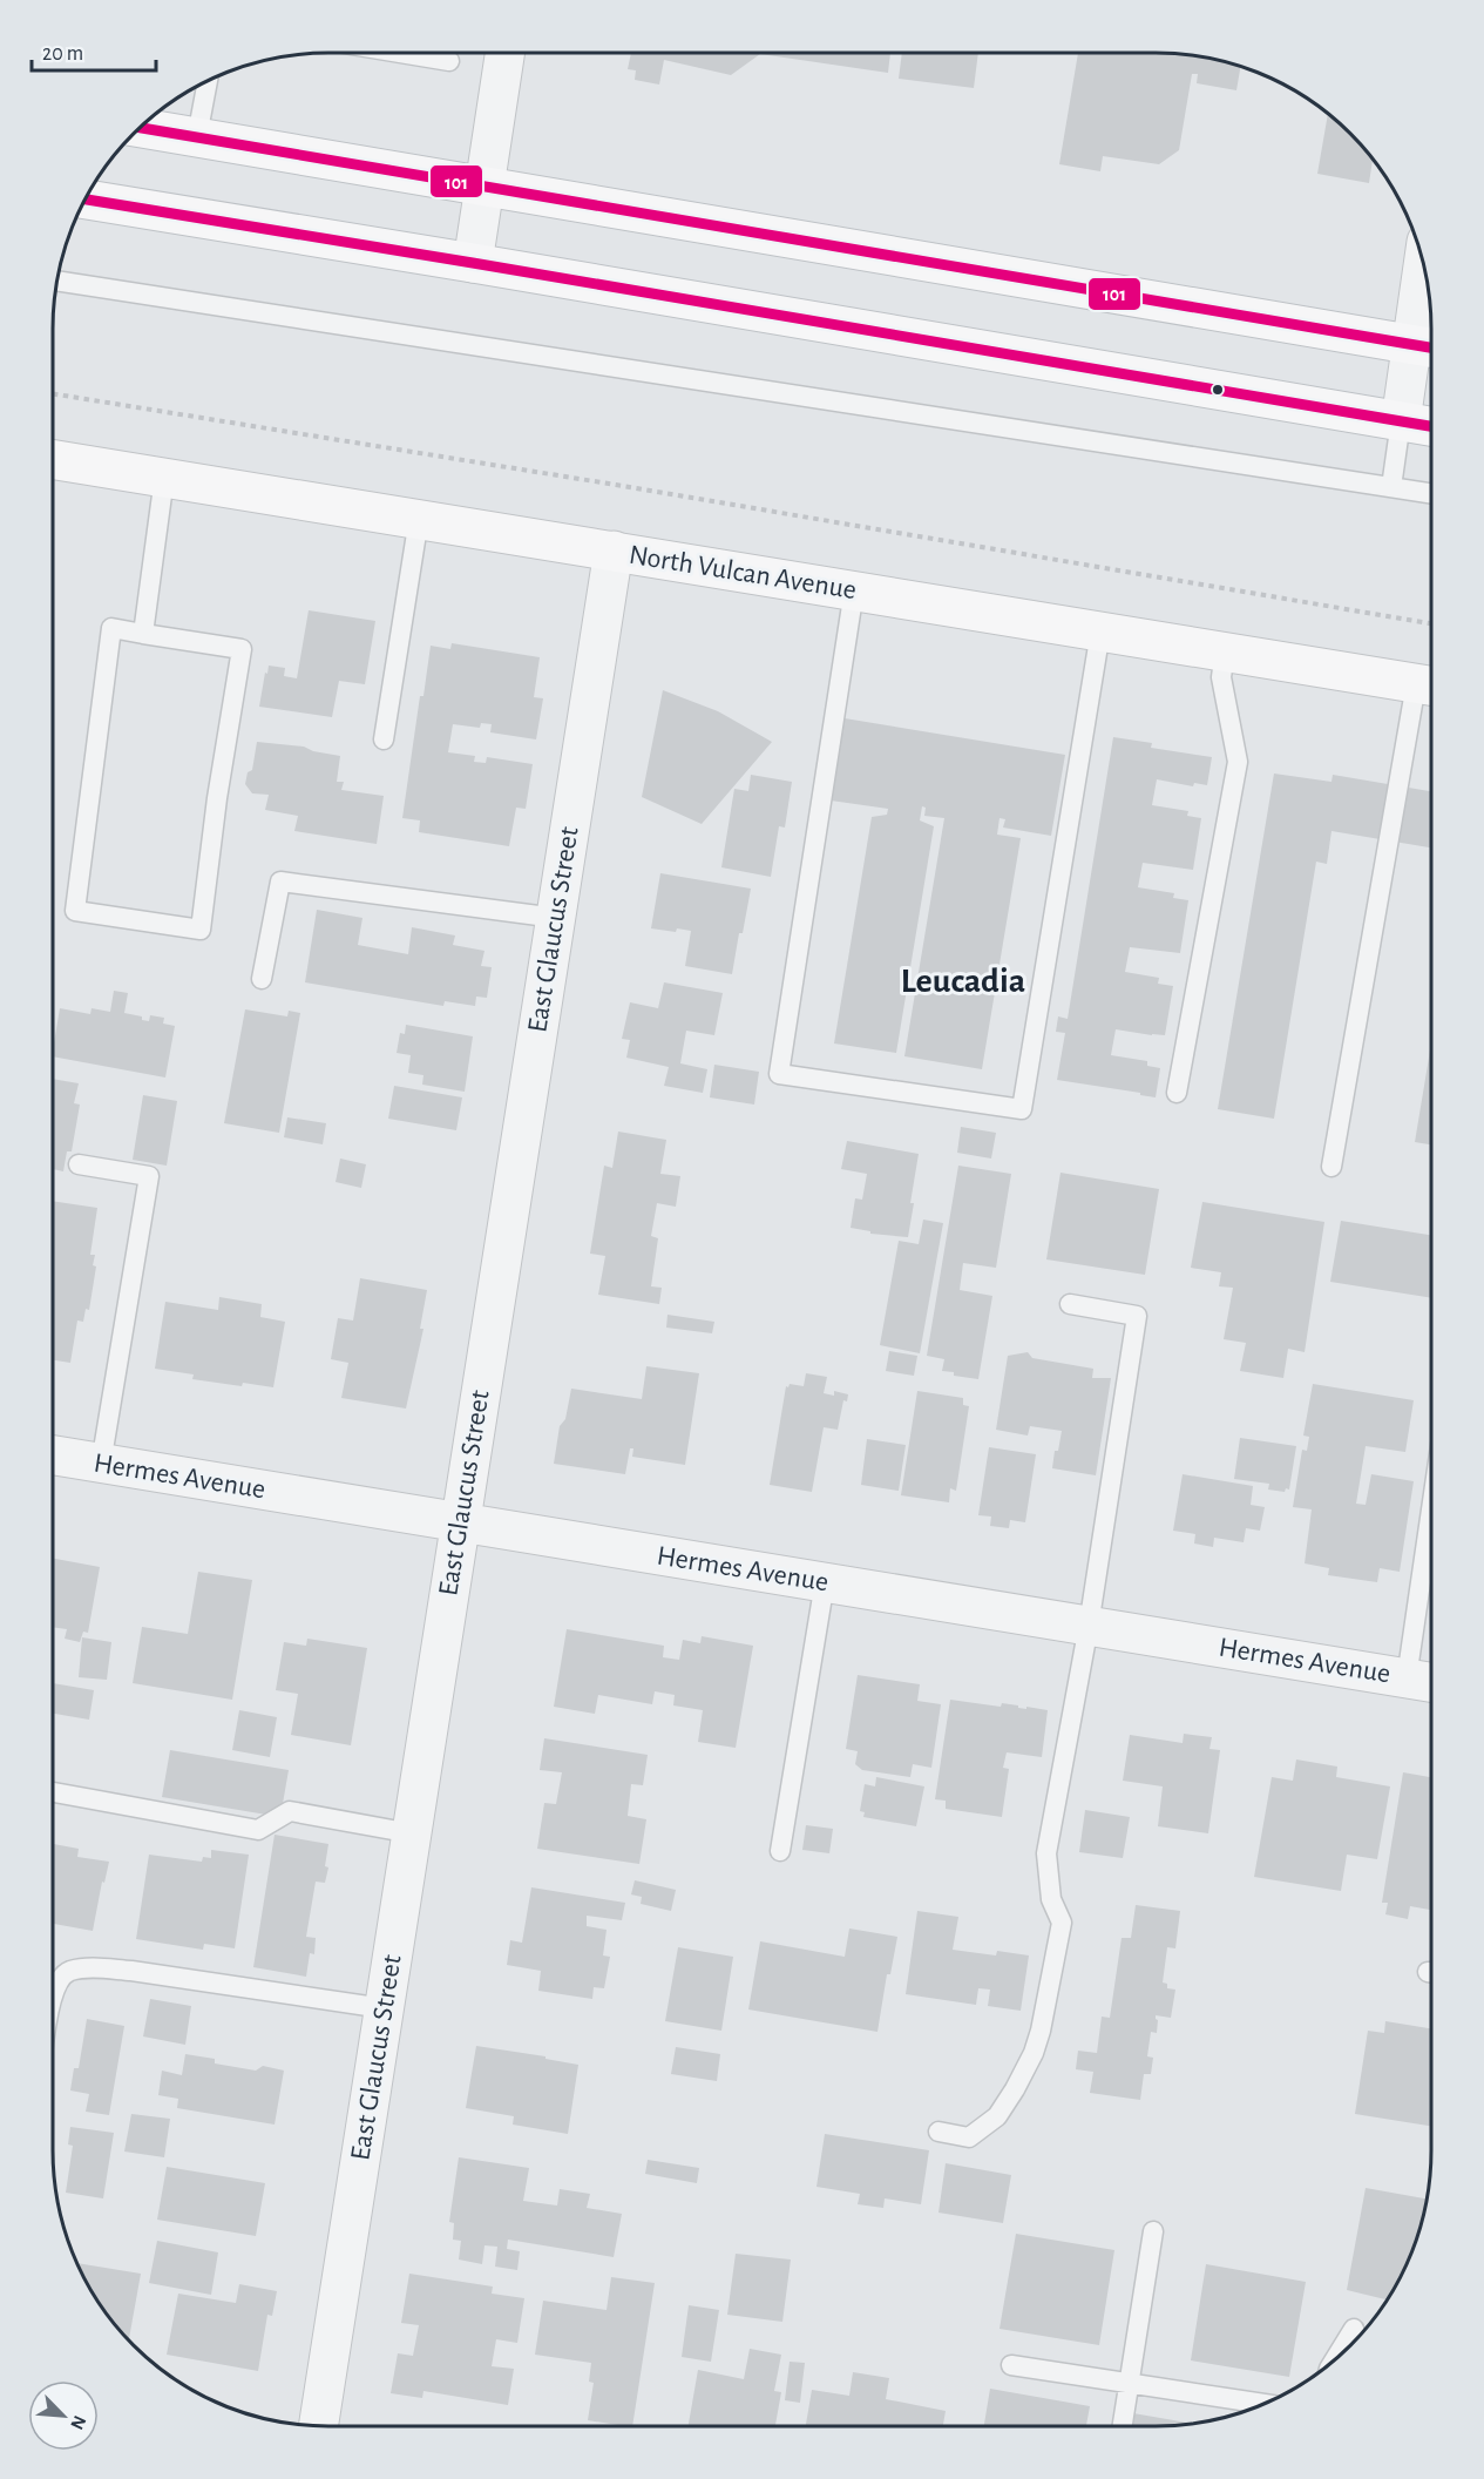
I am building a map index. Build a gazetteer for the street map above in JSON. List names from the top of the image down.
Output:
{
  "streets": {
    "main road": ["North Vulcan Avenue"],
    "street": ["East Glaucus Street", "Hermes Avenue"]
  },
  "crossings": [
    ["North Vulcan Avenue", "East Glaucus Street"],
    ["East Glaucus Street", "Hermes Avenue"]
  ],
  "districts": ["Leucadia"],
  "lines": ["transit line 101"],
  "scale_bar": "20 m",
  "north": "bottom right"
}
